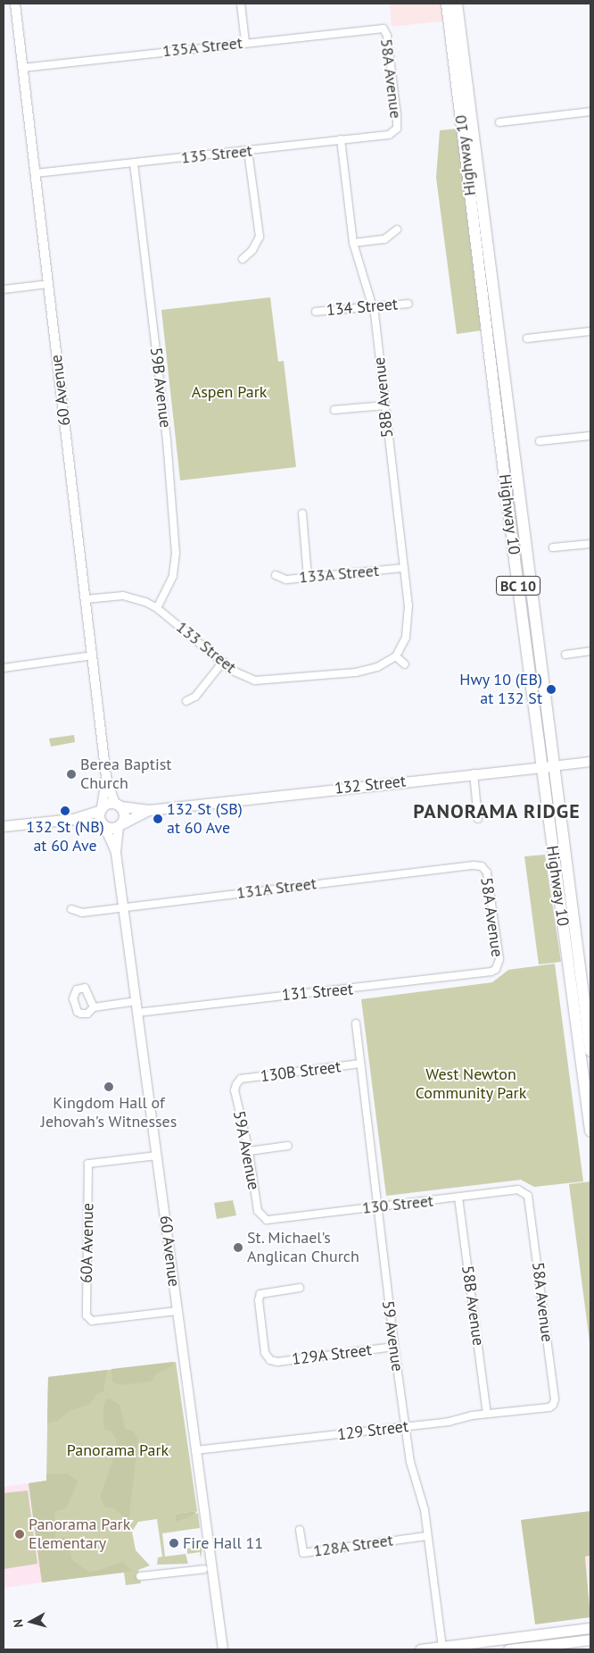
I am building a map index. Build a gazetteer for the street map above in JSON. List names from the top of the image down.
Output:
{
  "streets": {
    "highway": ["Highway 10", "BC 10"],
    "main road": ["132 Street"],
    "street": [
      "135A Street",
      "58A Avenue",
      "135 Street",
      "134 Street",
      "59B Avenue",
      "60 Avenue",
      "58B Avenue",
      "133A Street",
      "133 Street",
      "131A Street",
      "131 Street",
      "130B Street",
      "59A Avenue",
      "130 Street",
      "60A Avenue",
      "59 Avenue",
      "129A Street",
      "129 Street",
      "128A Street"
    ]
  },
  "crossings": [
    ["135A Street", "58A Avenue"],
    ["135A Street", "60 Avenue"],
    ["58A Avenue", "135 Street"],
    ["58A Avenue", "131A Street"],
    ["58A Avenue", "131 Street"],
    ["58A Avenue", "130 Street"],
    ["58A Avenue", "129 Street"],
    ["135 Street", "59B Avenue"],
    ["135 Street", "60 Avenue"],
    ["135 Street", "58B Avenue"],
    ["Highway 10", "132 Street"],
    ["134 Street", "58B Avenue"],
    ["59B Avenue", "133 Street"],
    ["60 Avenue", "133 Street"],
    ["60 Avenue", "132 Street"],
    ["60 Avenue", "131A Street"],
    ["60 Avenue", "131 Street"],
    ["60 Avenue", "60A Avenue"],
    ["60 Avenue", "129 Street"],
    ["58B Avenue", "133A Street"],
    ["58B Avenue", "133 Street"],
    ["58B Avenue", "130 Street"],
    ["58B Avenue", "129 Street"],
    ["130B Street", "59A Avenue"],
    ["130B Street", "59 Avenue"],
    ["59A Avenue", "130 Street"],
    ["130 Street", "59 Avenue"],
    ["59 Avenue", "129A Street"],
    ["59 Avenue", "129 Street"],
    ["59 Avenue", "128A Street"]
  ],
  "districts": ["PANORAMA RIDGE"],
  "parks": ["Aspen Park", "West Newton Community Park", "Panorama Park"],
  "places": [
    "Hwy 10 (EB) at 132 St",
    "Berea Baptist Church",
    "132 St (NB) at 60 Ave",
    "132 St (SB) at 60 Ave",
    "Kingdom Hall of Jehovah's Witnesses",
    "St. Michael's Anglican Church",
    "Panorama Park Elementary",
    "Fire Hall 11"
  ],
  "north": "left"
}
